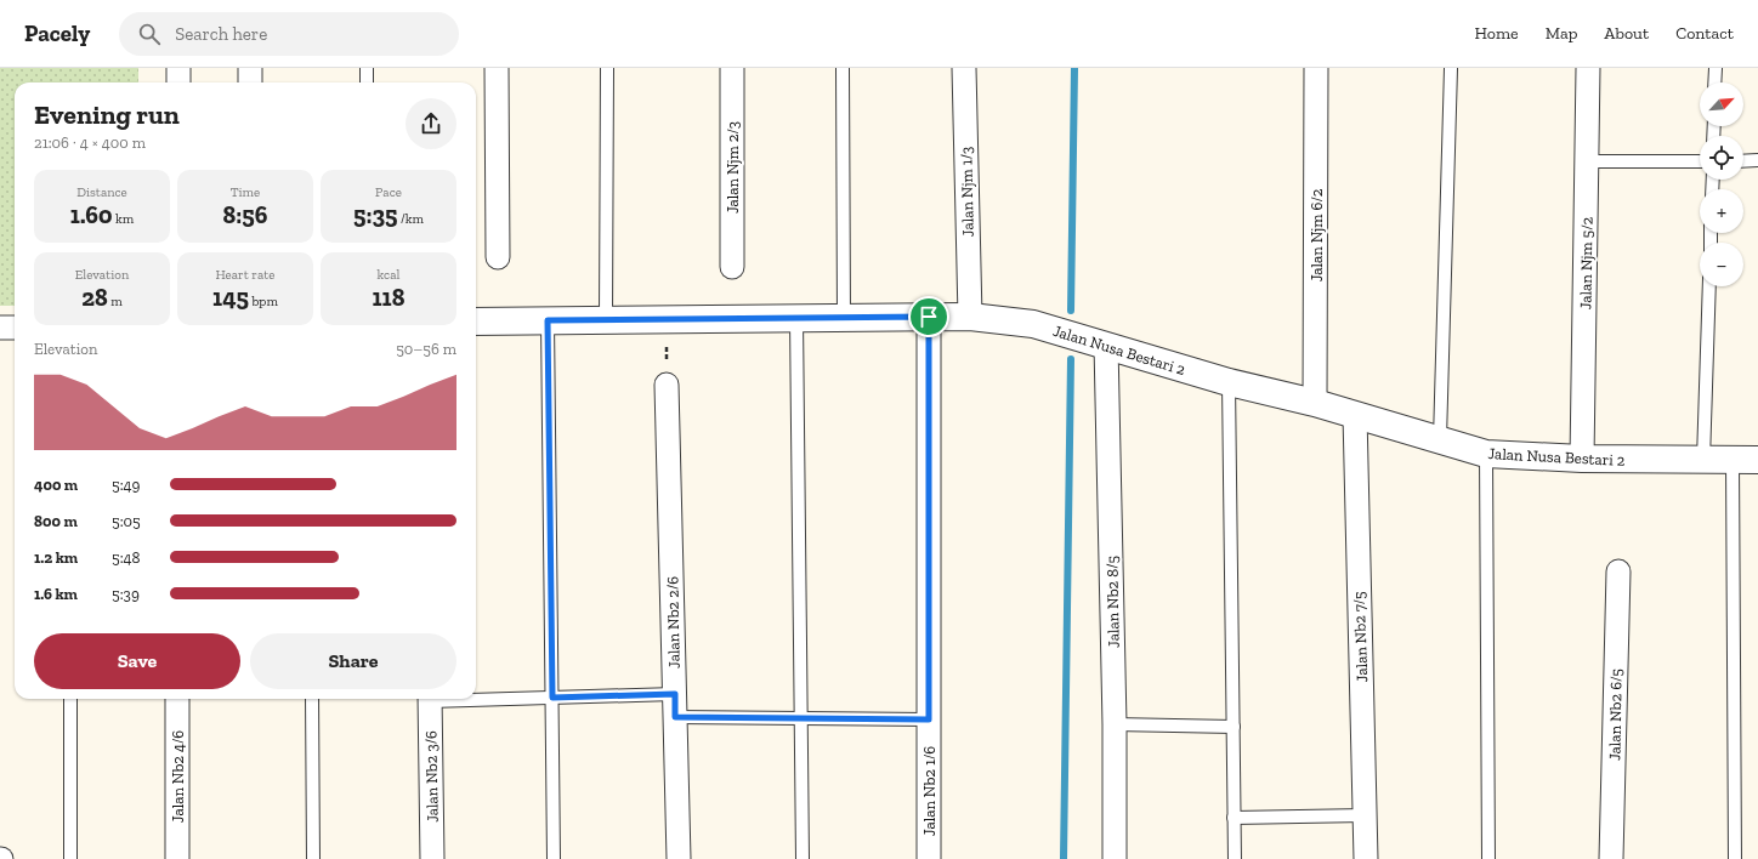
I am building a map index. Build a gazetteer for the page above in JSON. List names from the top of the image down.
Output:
{
  "streets": {
    "street": [
      "Jalan Njm 2/3",
      "Jalan Njm 1/3",
      "Jalan Njm 6/2",
      "Jalan Njm 5/2",
      "Jalan Nusa Bestari 2",
      "Jalan Nb2 8/5",
      "Jalan Nb2 2/6",
      "Jalan Nb2 7/5",
      "Jalan Nb2 6/5",
      "Jalan Nb2 4/6",
      "Jalan Nb2 3/6",
      "Jalan Nb2 1/6"
    ]
  },
  "crossings": [
    ["Jalan Njm 1/3", "Jalan Nusa Bestari 2"],
    ["Jalan Njm 6/2", "Jalan Nusa Bestari 2"],
    ["Jalan Njm 5/2", "Jalan Nusa Bestari 2"],
    ["Jalan Nusa Bestari 2", "Jalan Nb2 8/5"],
    ["Jalan Nusa Bestari 2", "Jalan Nb2 7/5"],
    ["Jalan Nusa Bestari 2", "Jalan Nb2 1/6"]
  ],
  "north": "top right",
  "page": {
    "header": "Pacely",
    "search": "Search here",
    "nav": [
      "Home",
      "Map",
      "About",
      "Contact"
    ],
    "map_buttons": ["+", "−"],
    "heading": ["Evening run", "21:06 · 4 × 400 m"],
    "stats": [
      ["Distance", "1.60 km"],
      ["Time", "8:56"],
      ["Pace", "5:35 /km"],
      ["Elevation", "28 m"],
      ["Heart rate", "145 bpm"],
      ["kcal", "118"]
    ],
    "chart": ["Elevation", "50–56 m"],
    "list": [
      {
        "name": "400 m",
        "note": "5:49"
      },
      {
        "name": "800 m",
        "note": "5:05"
      },
      {
        "name": "1.2 km",
        "note": "5:48"
      },
      {
        "name": "1.6 km",
        "note": "5:39"
      }
    ],
    "buttons": ["Save", "Share"]
  }
}
